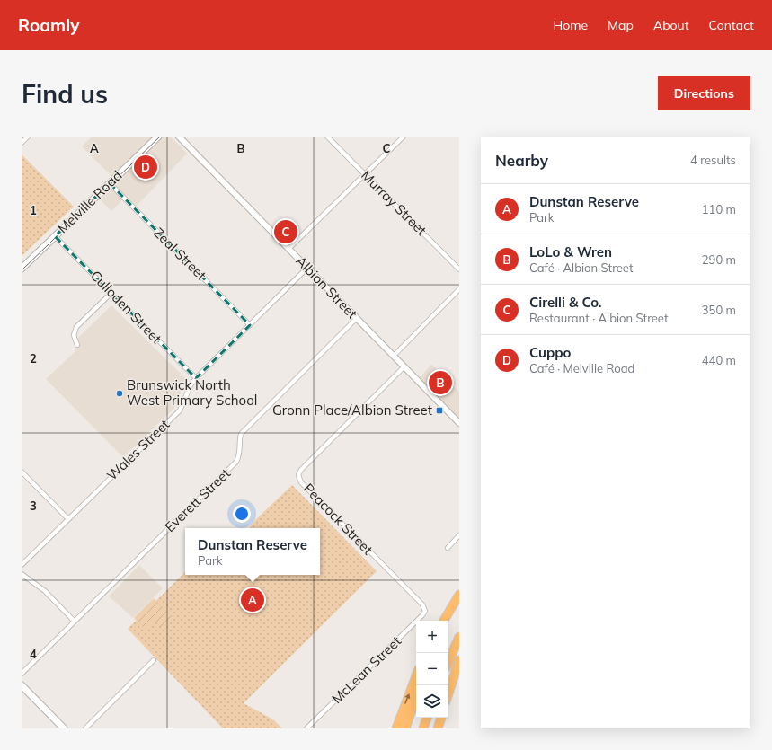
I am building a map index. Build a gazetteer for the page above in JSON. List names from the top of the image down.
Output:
{
  "streets": {
    "main road": ["Melville Road"],
    "street": [
      "Murray Street",
      "Zeal Street",
      "Albion Street",
      "Culloden Street",
      "Wales Street",
      "Everett Street",
      "Peacock Street",
      "McLean Street"
    ]
  },
  "crossings": [
    ["Melville Road", "Zeal Street"],
    ["Melville Road", "Culloden Street"],
    ["Zeal Street", "Wales Street"],
    ["Albion Street", "Wales Street"],
    ["Albion Street", "Everett Street"],
    ["Albion Street", "Peacock Street"],
    ["Culloden Street", "Wales Street"],
    ["Peacock Street", "McLean Street"]
  ],
  "places": {
    "other": ["Brunswick North West Primary School"],
    "transit": ["Gronn Place/Albion Street"]
  },
  "page": {
    "header": "Roamly",
    "nav": [
      "Home",
      "Map",
      "About",
      "Contact"
    ],
    "buttons": "Directions",
    "title": "Find us",
    "heading": ["Nearby", "4 results"],
    "pins": [
      "D",
      "C",
      "B",
      "A"
    ],
    "list": [
      {
        "mark": "A",
        "name": "Dunstan Reserve",
        "note": "Park",
        "value": "110 m"
      },
      {
        "mark": "B",
        "name": "LoLo & Wren",
        "note": "Café · Albion Street",
        "value": "290 m"
      },
      {
        "mark": "C",
        "name": "Cirelli & Co.",
        "note": "Restaurant · Albion Street",
        "value": "350 m"
      },
      {
        "mark": "D",
        "name": "Cuppo",
        "note": "Café · Melville Road",
        "value": "440 m"
      }
    ],
    "popup": ["Dunstan Reserve", "Park"],
    "map_buttons": ["+", "−"]
  },
  "grid": {
    "columns": ["A", "B", "C"],
    "rows": [
      "1",
      "2",
      "3",
      "4"
    ]
  }
}
